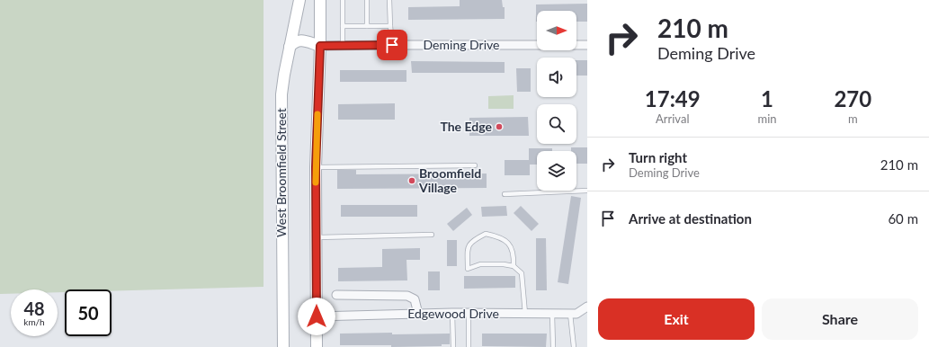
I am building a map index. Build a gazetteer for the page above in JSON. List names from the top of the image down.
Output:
{
  "streets": {
    "main road": ["West Broomfield Street"],
    "street": ["Deming Drive", "Edgewood Drive"]
  },
  "places": ["The Edge", "Broomfield Village"],
  "north": "right",
  "page": {
    "turn": ["210 m", "Deming Drive"],
    "eta": [
      "17:49",
      "Arrival",
      "1",
      "min",
      "270",
      "m"
    ],
    "list": [
      {
        "name": "Turn right",
        "note": "Deming Drive",
        "value": "210 m"
      },
      {
        "name": "Arrive at destination",
        "value": "60 m"
      }
    ],
    "speed": "48 km/h",
    "limit": "50",
    "buttons": ["Exit", "Share"]
  }
}
